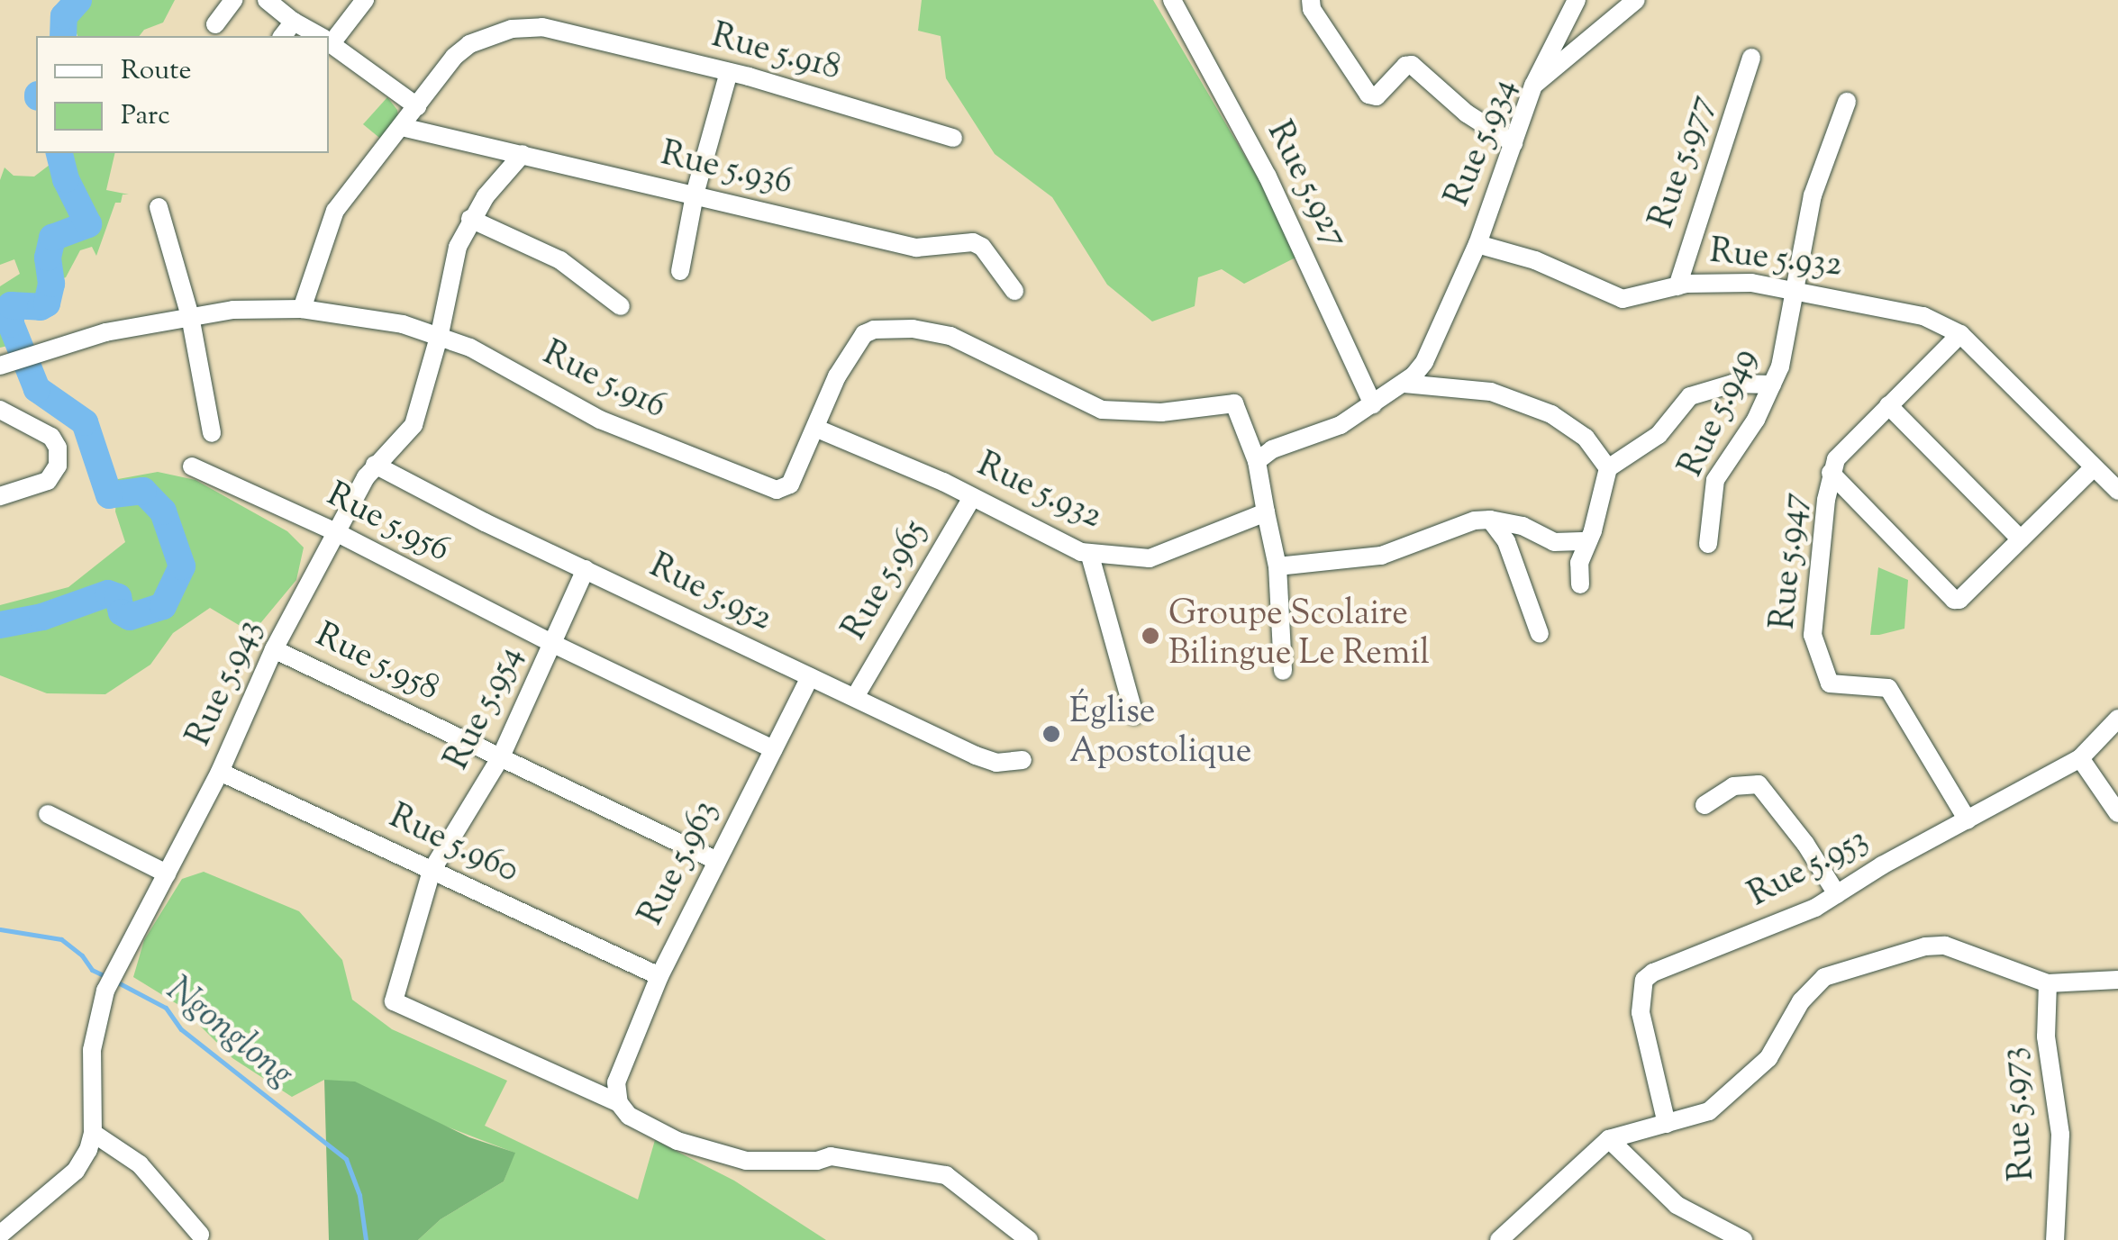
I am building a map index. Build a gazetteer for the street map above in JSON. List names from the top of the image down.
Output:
{
  "streets": {
    "street": [
      "Rue 5.918",
      "Rue 5.934",
      "Rue 5.977",
      "Rue 5.936",
      "Rue 5.927",
      "Rue 5.932",
      "Rue 5.916",
      "Rue 5.949",
      "Rue 5.956",
      "Rue 5.947",
      "Rue 5.965",
      "Rue 5.952",
      "Rue 5.958",
      "Rue 5.943",
      "Rue 5.954",
      "Rue 5.960",
      "Rue 5.963",
      "Rue 5.953",
      "Rue 5.973"
    ]
  },
  "crossings": [
    ["Rue 5.918", "Rue 5.936"],
    ["Rue 5.918", "Rue 5.916"],
    ["Rue 5.934", "Rue 5.932"],
    ["Rue 5.977", "Rue 5.932"],
    ["Rue 5.936", "Rue 5.943"],
    ["Rue 5.932", "Rue 5.916"],
    ["Rue 5.932", "Rue 5.949"],
    ["Rue 5.932", "Rue 5.947"],
    ["Rue 5.932", "Rue 5.965"],
    ["Rue 5.916", "Rue 5.943"],
    ["Rue 5.956", "Rue 5.943"],
    ["Rue 5.956", "Rue 5.954"],
    ["Rue 5.956", "Rue 5.963"],
    ["Rue 5.947", "Rue 5.953"],
    ["Rue 5.965", "Rue 5.952"],
    ["Rue 5.952", "Rue 5.943"],
    ["Rue 5.952", "Rue 5.954"],
    ["Rue 5.952", "Rue 5.963"],
    ["Rue 5.958", "Rue 5.943"],
    ["Rue 5.958", "Rue 5.954"],
    ["Rue 5.958", "Rue 5.963"],
    ["Rue 5.943", "Rue 5.960"],
    ["Rue 5.954", "Rue 5.960"],
    ["Rue 5.954", "Rue 5.963"],
    ["Rue 5.960", "Rue 5.963"]
  ],
  "water": ["Ngonglong"],
  "places": ["Groupe Scolaire Bilingue Le Remil", "Église Apostolique"],
  "legend": ["Route", "Parc"]
}
